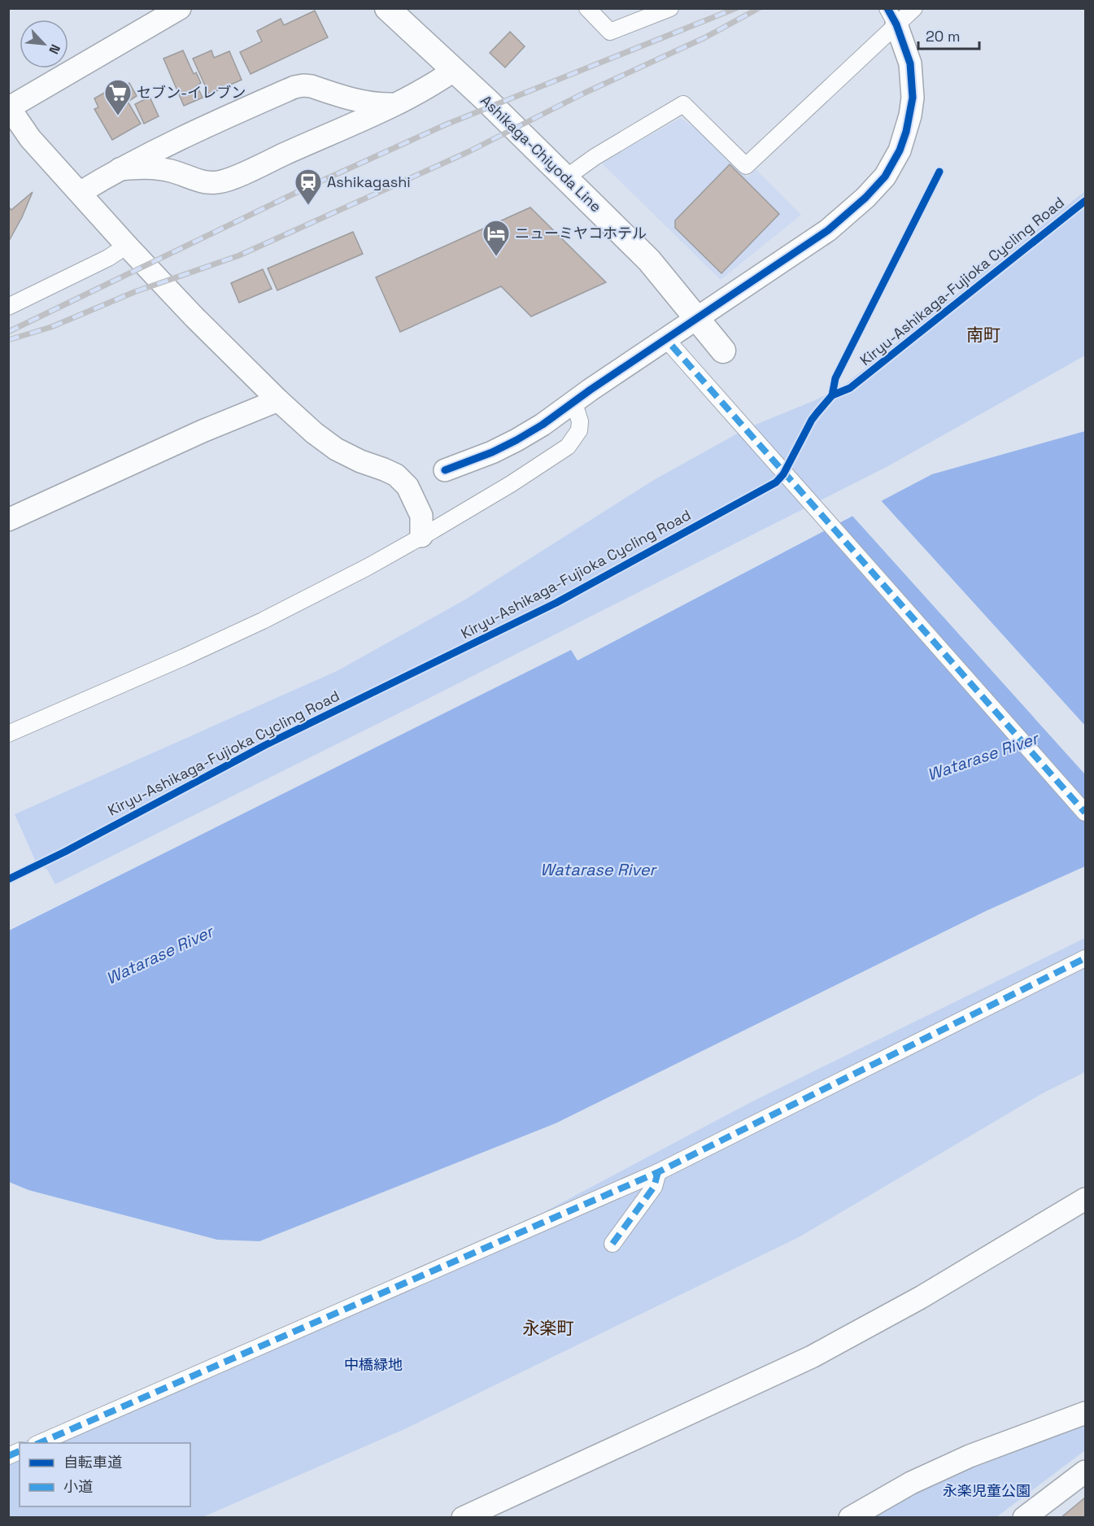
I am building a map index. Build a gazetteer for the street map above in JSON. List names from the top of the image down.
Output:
{
  "streets": {
    "main road": ["Ashikaga-Chiyoda Line"],
    "cycle path": ["Kiryu-Ashikaga-Fujioka Cycling Road"]
  },
  "districts": ["南町", "永楽町"],
  "water": ["Watarase River"],
  "parks": ["中橋緑地", "永楽児童公園"],
  "places": {
    "supermarket": ["セブン-イレブン"],
    "station": ["Ashikagashi"],
    "hotel": ["ニューミヤコホテル"]
  },
  "legend": ["自転車道", "小道"],
  "scale_bar": "20 m",
  "north": "bottom right"
}
